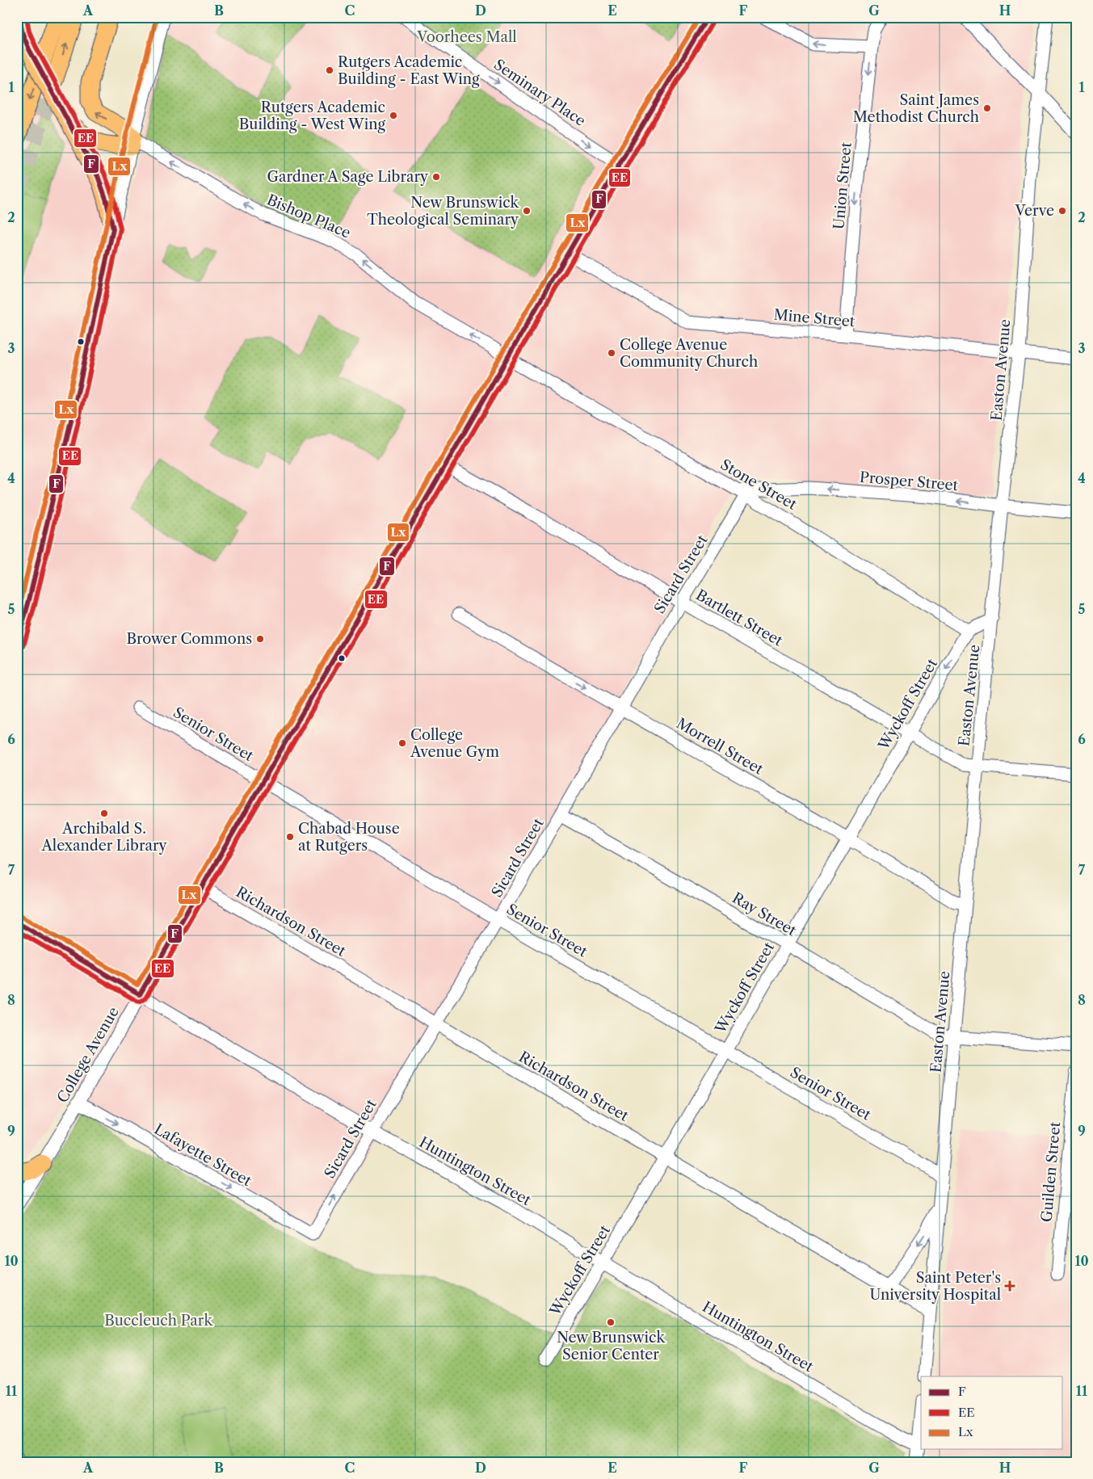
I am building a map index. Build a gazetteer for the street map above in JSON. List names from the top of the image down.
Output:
{
  "streets": {
    "street": [
      "Seminary Place",
      "Union Street",
      "Bishop Place",
      "Mine Street",
      "Easton Avenue",
      "Prosper Street",
      "Stone Street",
      "Sicard Street",
      "Bartlett Street",
      "Wyckoff Street",
      "Senior Street",
      "Morrell Street",
      "Ray Street",
      "Richardson Street",
      "College Avenue",
      "Lafayette Street",
      "Huntington Street",
      "Guilden Street"
    ]
  },
  "crossings": [
    ["Seminary Place", "College Avenue"],
    ["Union Street", "Mine Street"],
    ["Bishop Place", "Stone Street"],
    ["Bishop Place", "College Avenue"],
    ["Mine Street", "Easton Avenue"],
    ["Mine Street", "College Avenue"],
    ["Easton Avenue", "Prosper Street"],
    ["Easton Avenue", "Bartlett Street"],
    ["Easton Avenue", "Senior Street"],
    ["Easton Avenue", "Morrell Street"],
    ["Easton Avenue", "Ray Street"],
    ["Easton Avenue", "Richardson Street"],
    ["Prosper Street", "Stone Street"],
    ["Prosper Street", "Sicard Street"],
    ["Stone Street", "Sicard Street"],
    ["Stone Street", "Wyckoff Street"],
    ["Stone Street", "College Avenue"],
    ["Sicard Street", "Bartlett Street"],
    ["Sicard Street", "Senior Street"],
    ["Sicard Street", "Morrell Street"],
    ["Sicard Street", "Ray Street"],
    ["Sicard Street", "Richardson Street"],
    ["Sicard Street", "Lafayette Street"],
    ["Sicard Street", "Huntington Street"],
    ["Bartlett Street", "Wyckoff Street"],
    ["Bartlett Street", "College Avenue"],
    ["Wyckoff Street", "Senior Street"],
    ["Wyckoff Street", "Morrell Street"],
    ["Wyckoff Street", "Ray Street"],
    ["Wyckoff Street", "Richardson Street"],
    ["Wyckoff Street", "Huntington Street"],
    ["Senior Street", "College Avenue"],
    ["Richardson Street", "College Avenue"],
    ["College Avenue", "Lafayette Street"],
    ["College Avenue", "Huntington Street"]
  ],
  "one_way": [
    "Seminary Place",
    "Union Street",
    "Bishop Place",
    "Prosper Street",
    "Lafayette Street"
  ],
  "parks": ["Voorhees Mall", "Buccleuch Park"],
  "places": {
    "other": [
      "Rutgers Academic Building - East Wing",
      "Saint James Methodist Church",
      "Rutgers Academic Building - West Wing",
      "Gardner A Sage Library",
      "New Brunswick Theological Seminary",
      "Verve",
      "College Avenue Community Church",
      "Brower Commons",
      "College Avenue Gym",
      "Archibald S. Alexander Library",
      "Chabad House at Rutgers",
      "New Brunswick Senior Center"
    ],
    "health": ["Saint Peter's University Hospital"]
  },
  "lines": ["transit line F", "transit line EE", "transit line Lx"],
  "legend": ["F", "EE", "Lx"],
  "grid": {
    "columns": [
      "A",
      "B",
      "C",
      "D",
      "E",
      "F",
      "G",
      "H"
    ],
    "rows": [
      "1",
      "2",
      "3",
      "4",
      "5",
      "6",
      "7",
      "8",
      "9",
      "10",
      "11"
    ]
  }
}
